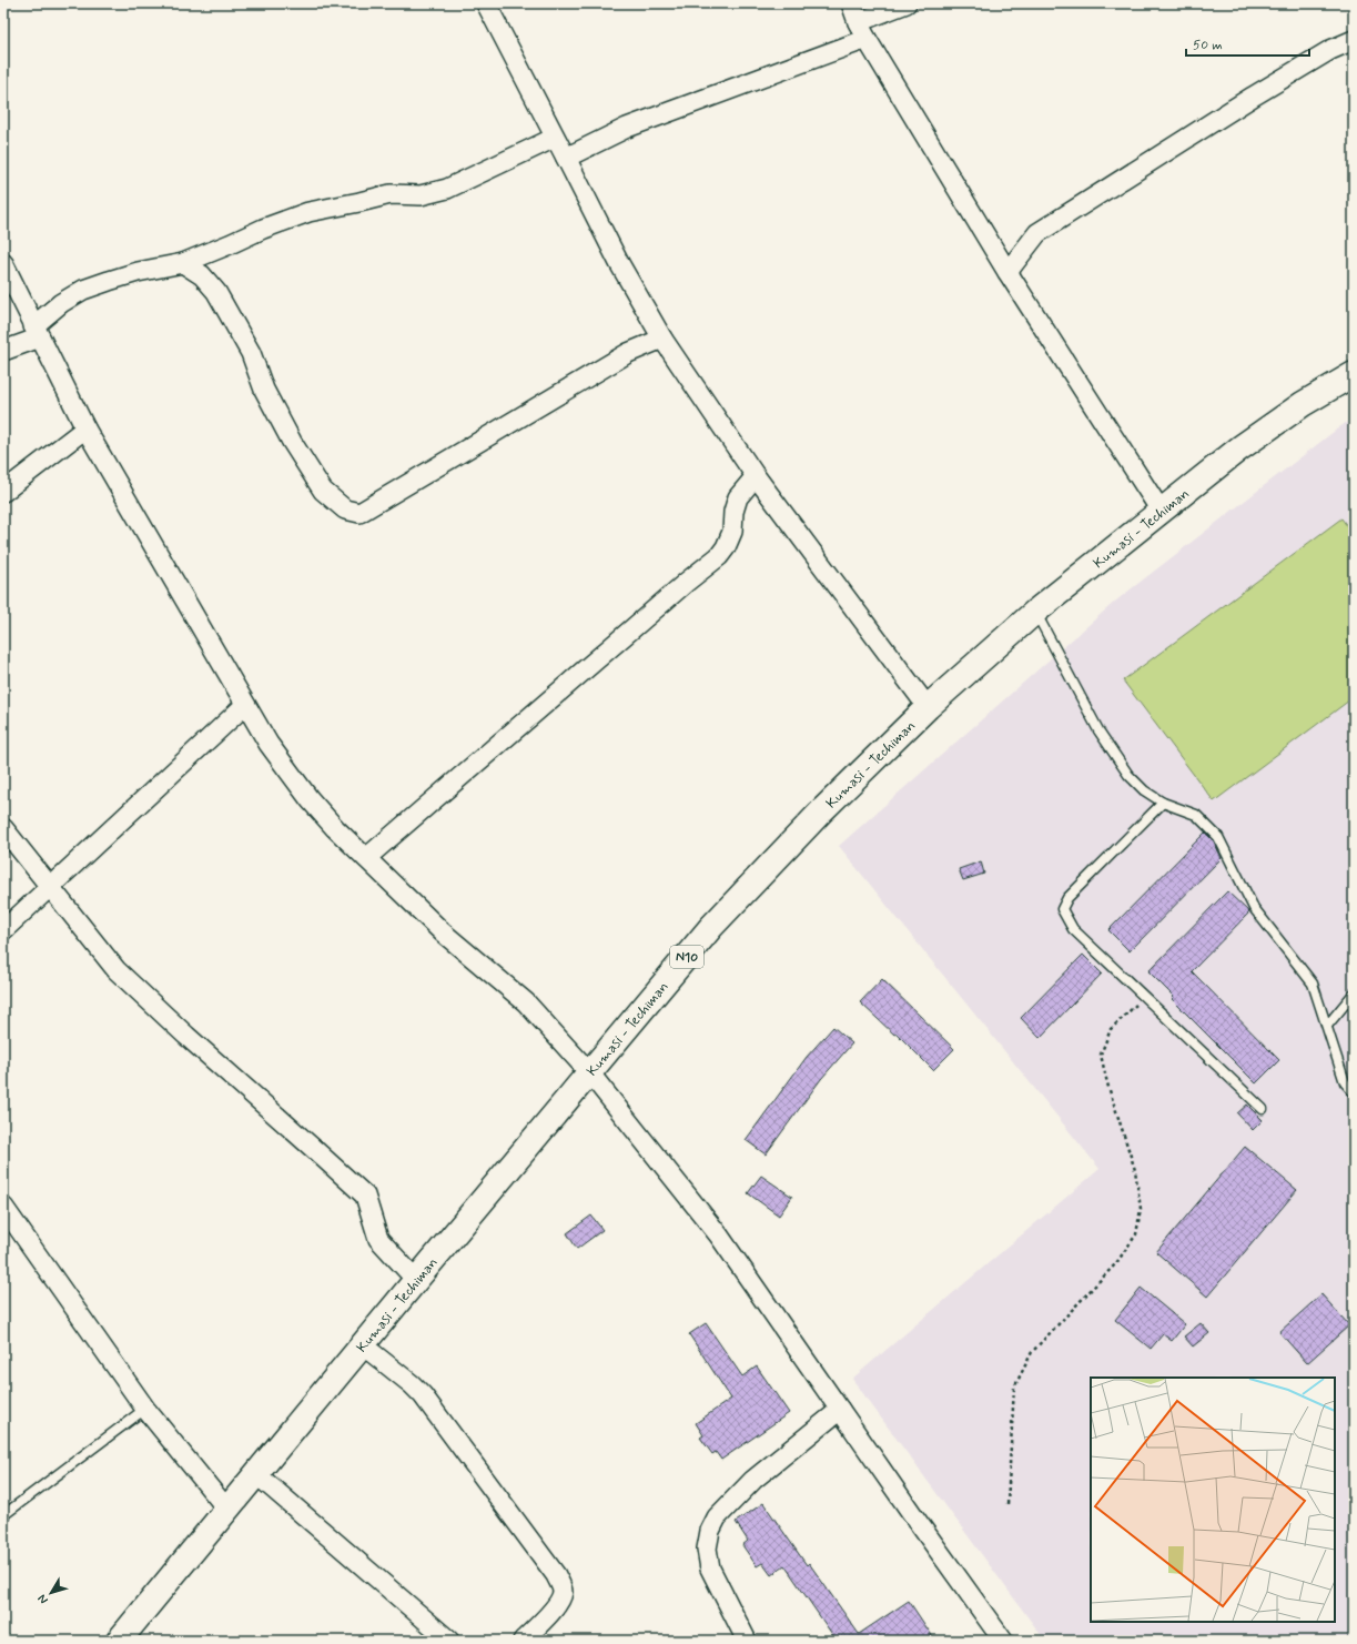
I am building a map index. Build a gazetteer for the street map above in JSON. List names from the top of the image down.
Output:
{
  "streets": {
    "highway": ["Kumasi - Techiman", "N10"]
  },
  "scale_bar": "50 m",
  "north": "bottom left"
}
